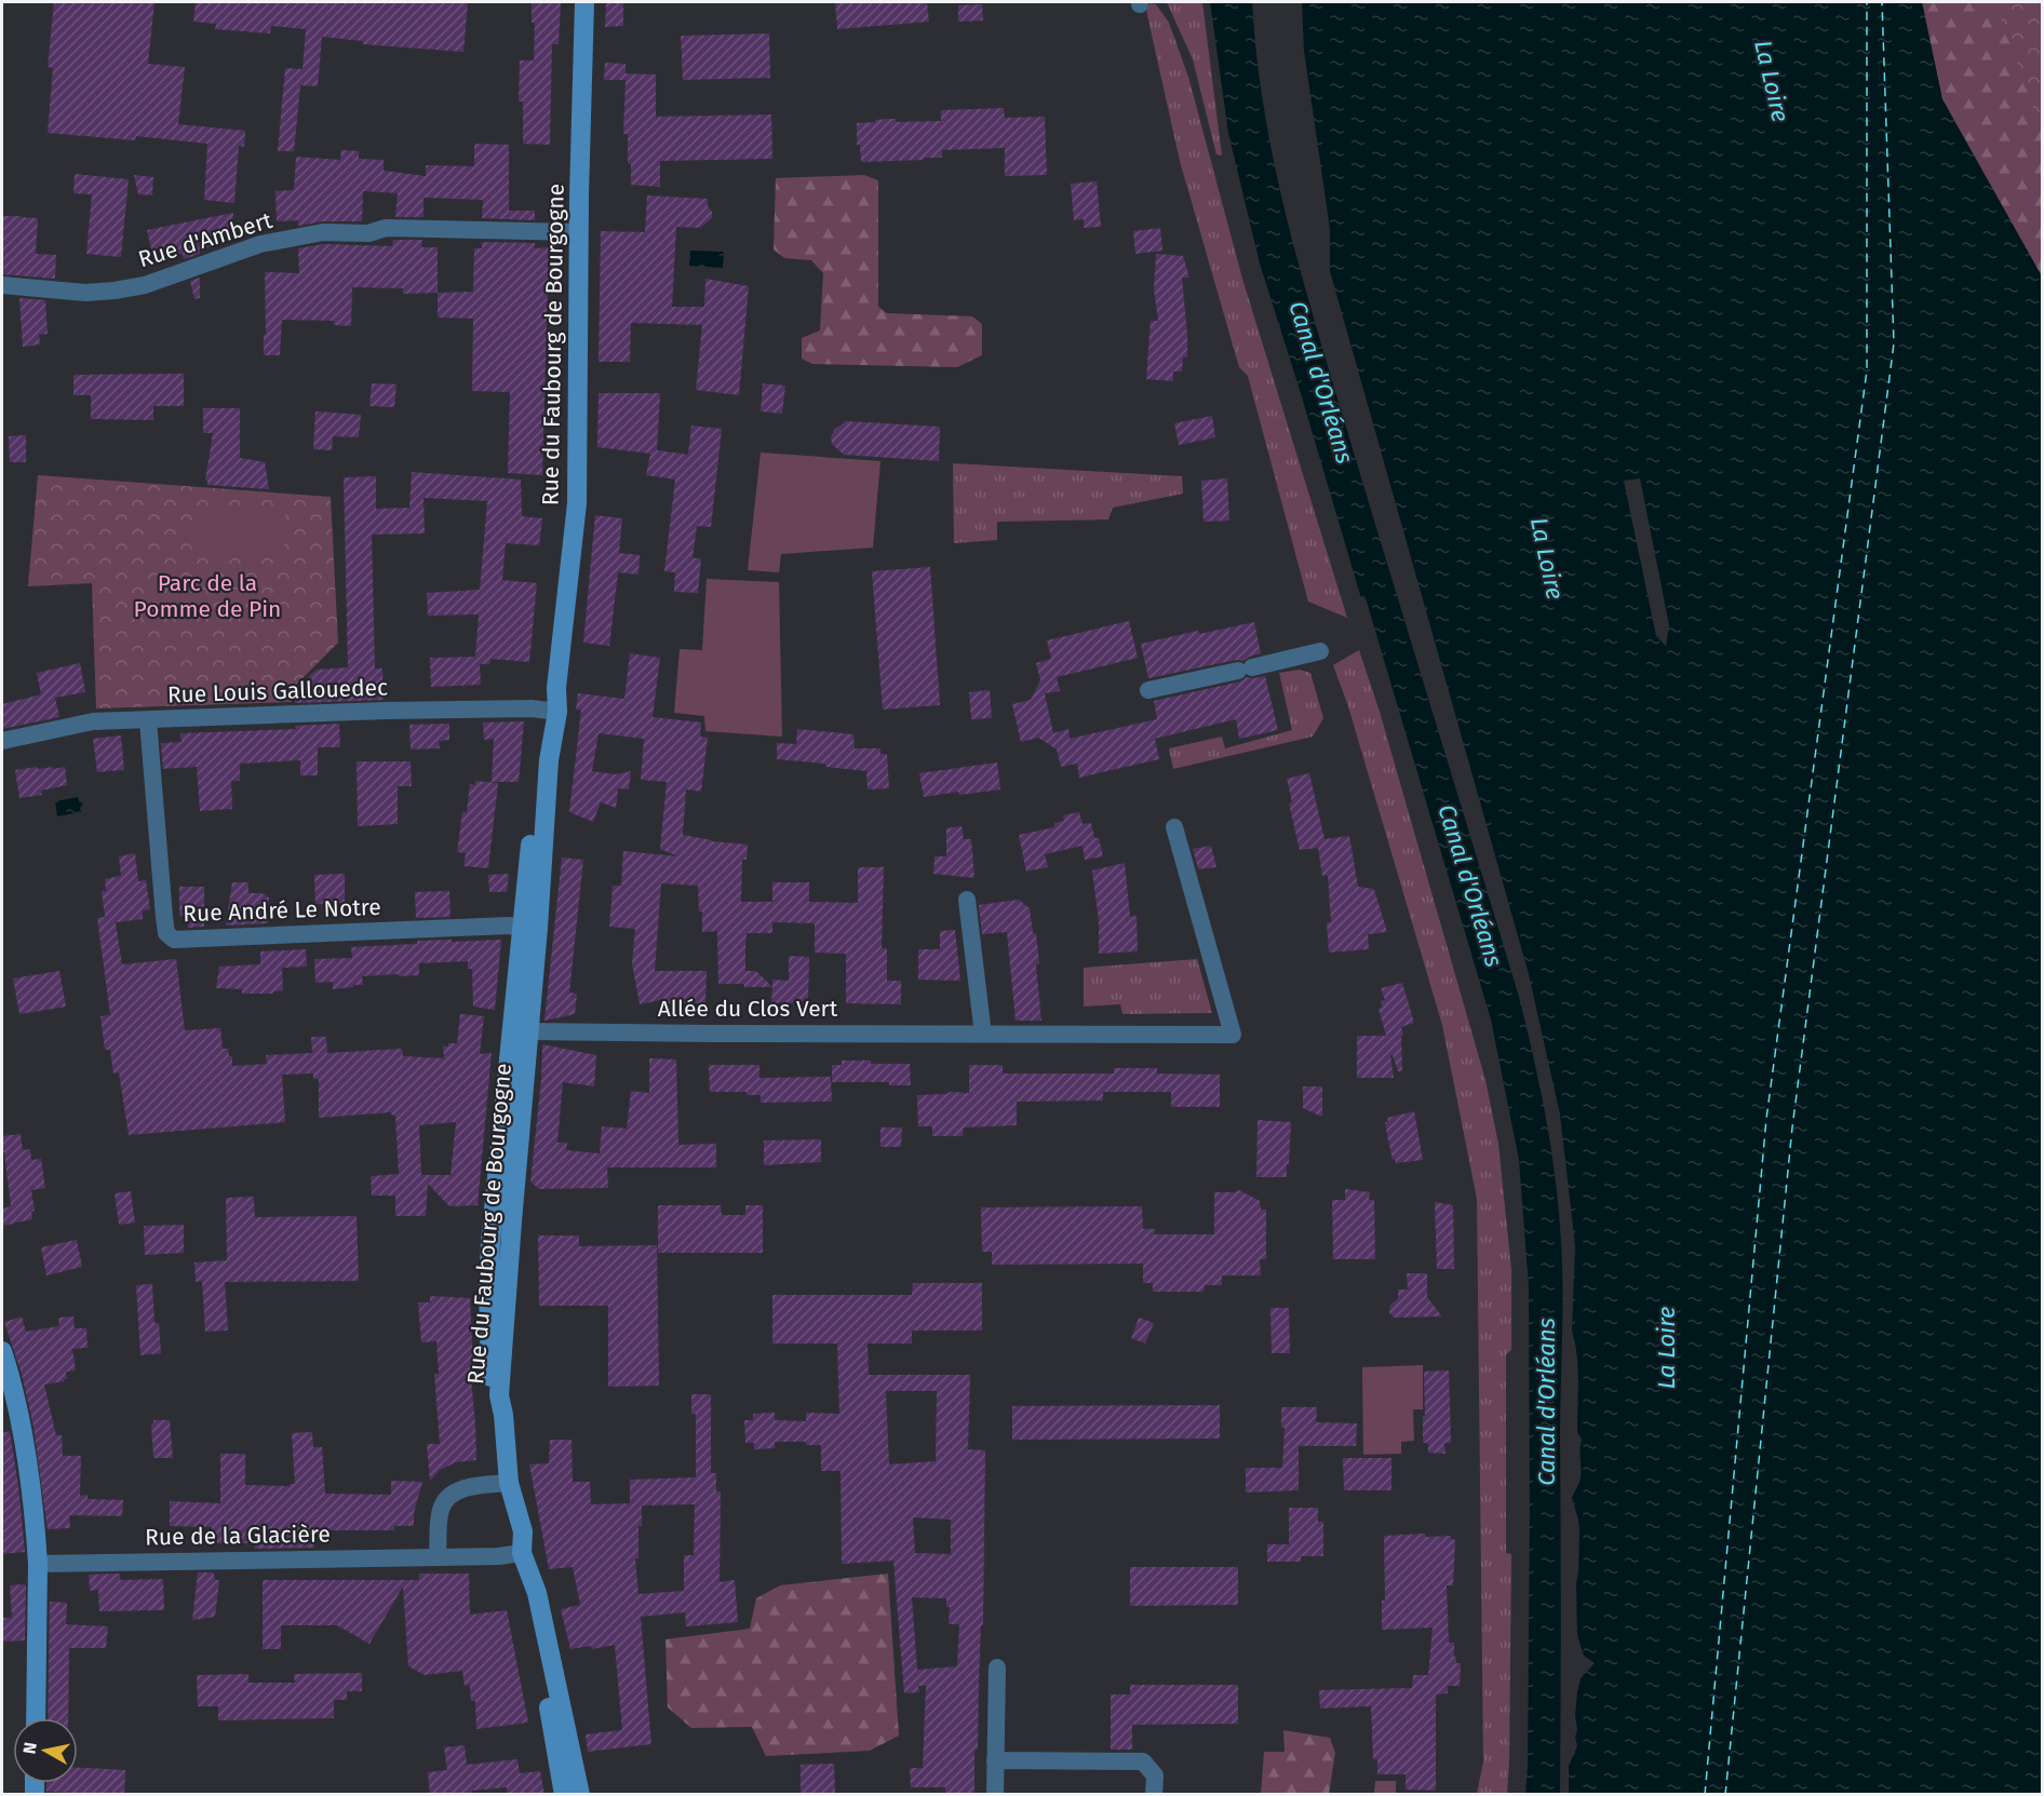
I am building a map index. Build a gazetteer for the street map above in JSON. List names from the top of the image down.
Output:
{
  "streets": {
    "main road": ["Rue du Faubourg de Bourgogne"],
    "street": [
      "Rue d'Ambert",
      "Rue Louis Gallouedec",
      "Rue André Le Notre",
      "Allée du Clos Vert",
      "Rue de la Glacière"
    ]
  },
  "crossings": [
    ["Rue d'Ambert", "Rue du Faubourg de Bourgogne"],
    ["Rue du Faubourg de Bourgogne", "Rue Louis Gallouedec"],
    ["Rue du Faubourg de Bourgogne", "Rue André Le Notre"],
    ["Rue du Faubourg de Bourgogne", "Allée du Clos Vert"],
    ["Rue du Faubourg de Bourgogne", "Rue de la Glacière"],
    ["Rue Louis Gallouedec", "Rue André Le Notre"]
  ],
  "water": ["La Loire", "Canal d'Orléans"],
  "parks": ["Parc de la Pomme de Pin"],
  "north": "left"
}
